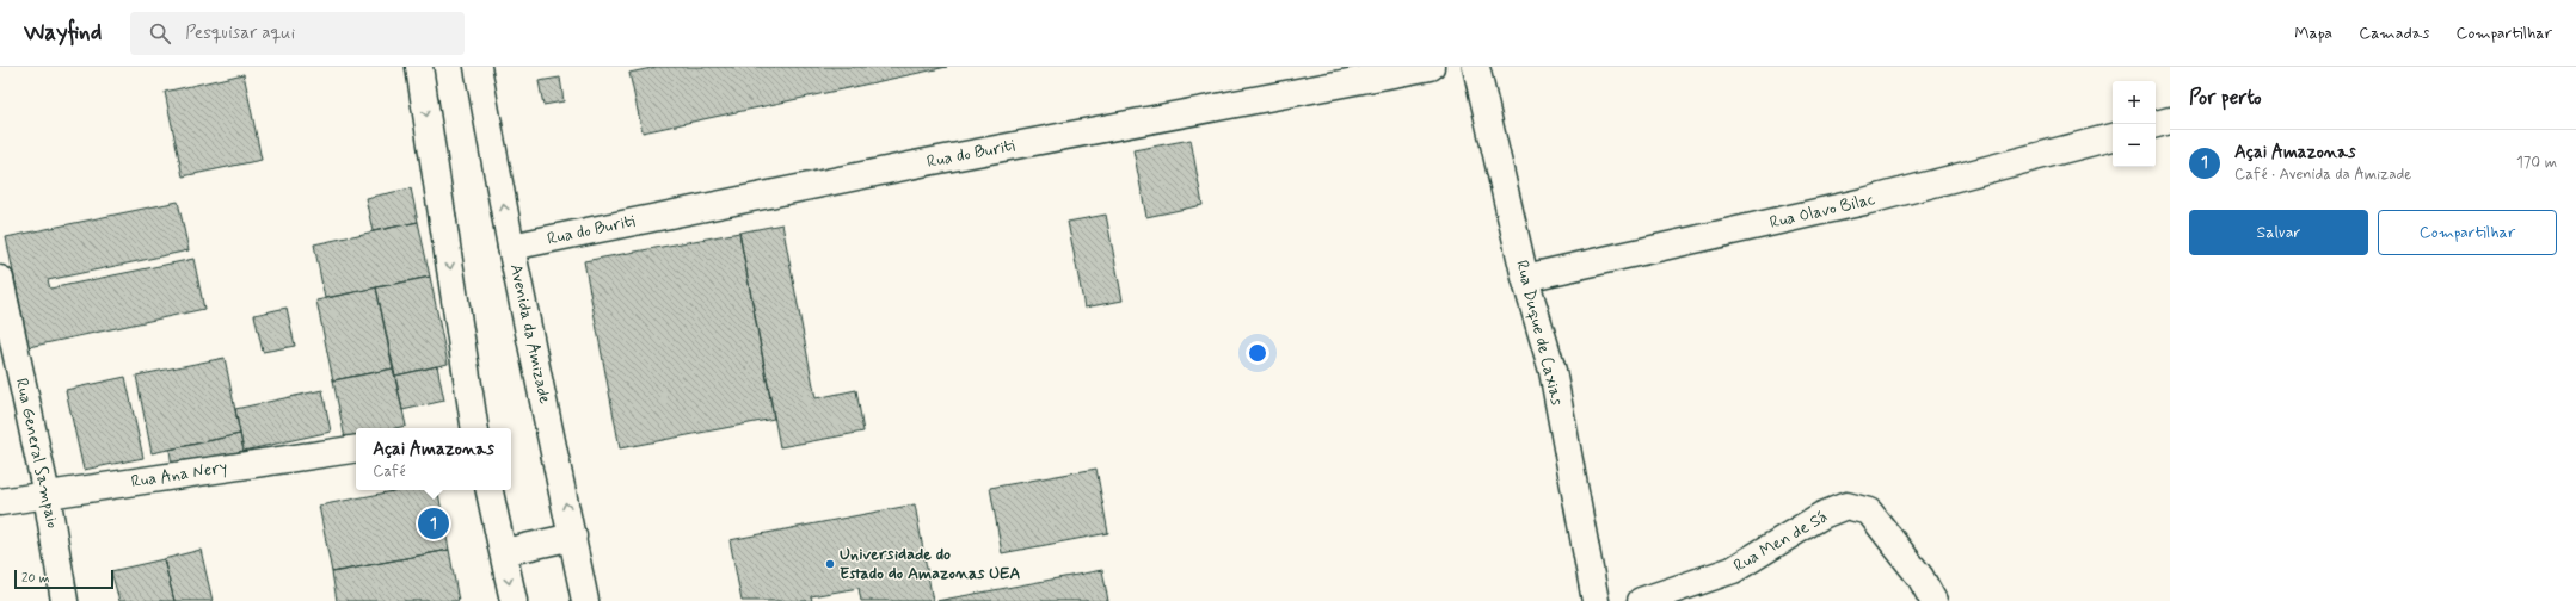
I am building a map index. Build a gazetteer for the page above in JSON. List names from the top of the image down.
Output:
{
  "streets": {
    "street": [
      "Rua do Buriti",
      "Rua Olavo Bilac",
      "Rua Duque de Caxias",
      "Avenida da Amizade",
      "Rua General Sampaio",
      "Rua Ana Nery",
      "Rua Men de Sá"
    ]
  },
  "crossings": [
    ["Rua do Buriti", "Avenida da Amizade"],
    ["Rua Olavo Bilac", "Rua Duque de Caxias"],
    ["Rua General Sampaio", "Rua Ana Nery"]
  ],
  "places": ["Universidade do Estado do Amazonas UEA"],
  "scale_bar": "20 m",
  "page": {
    "header": "Wayfind",
    "search": "Pesquisar aqui",
    "nav": ["Mapa", "Camadas", "Compartilhar"],
    "heading": "Por perto",
    "map_buttons": ["+", "−"],
    "list": [
      {
        "mark": "1",
        "name": "Açai Amazonas",
        "note": "Café · Avenida da Amizade",
        "value": "170 m"
      }
    ],
    "buttons": ["Salvar", "Compartilhar"],
    "popup": ["Açai Amazonas", "Café"],
    "pins": "1",
    "scale": "20 m"
  }
}
